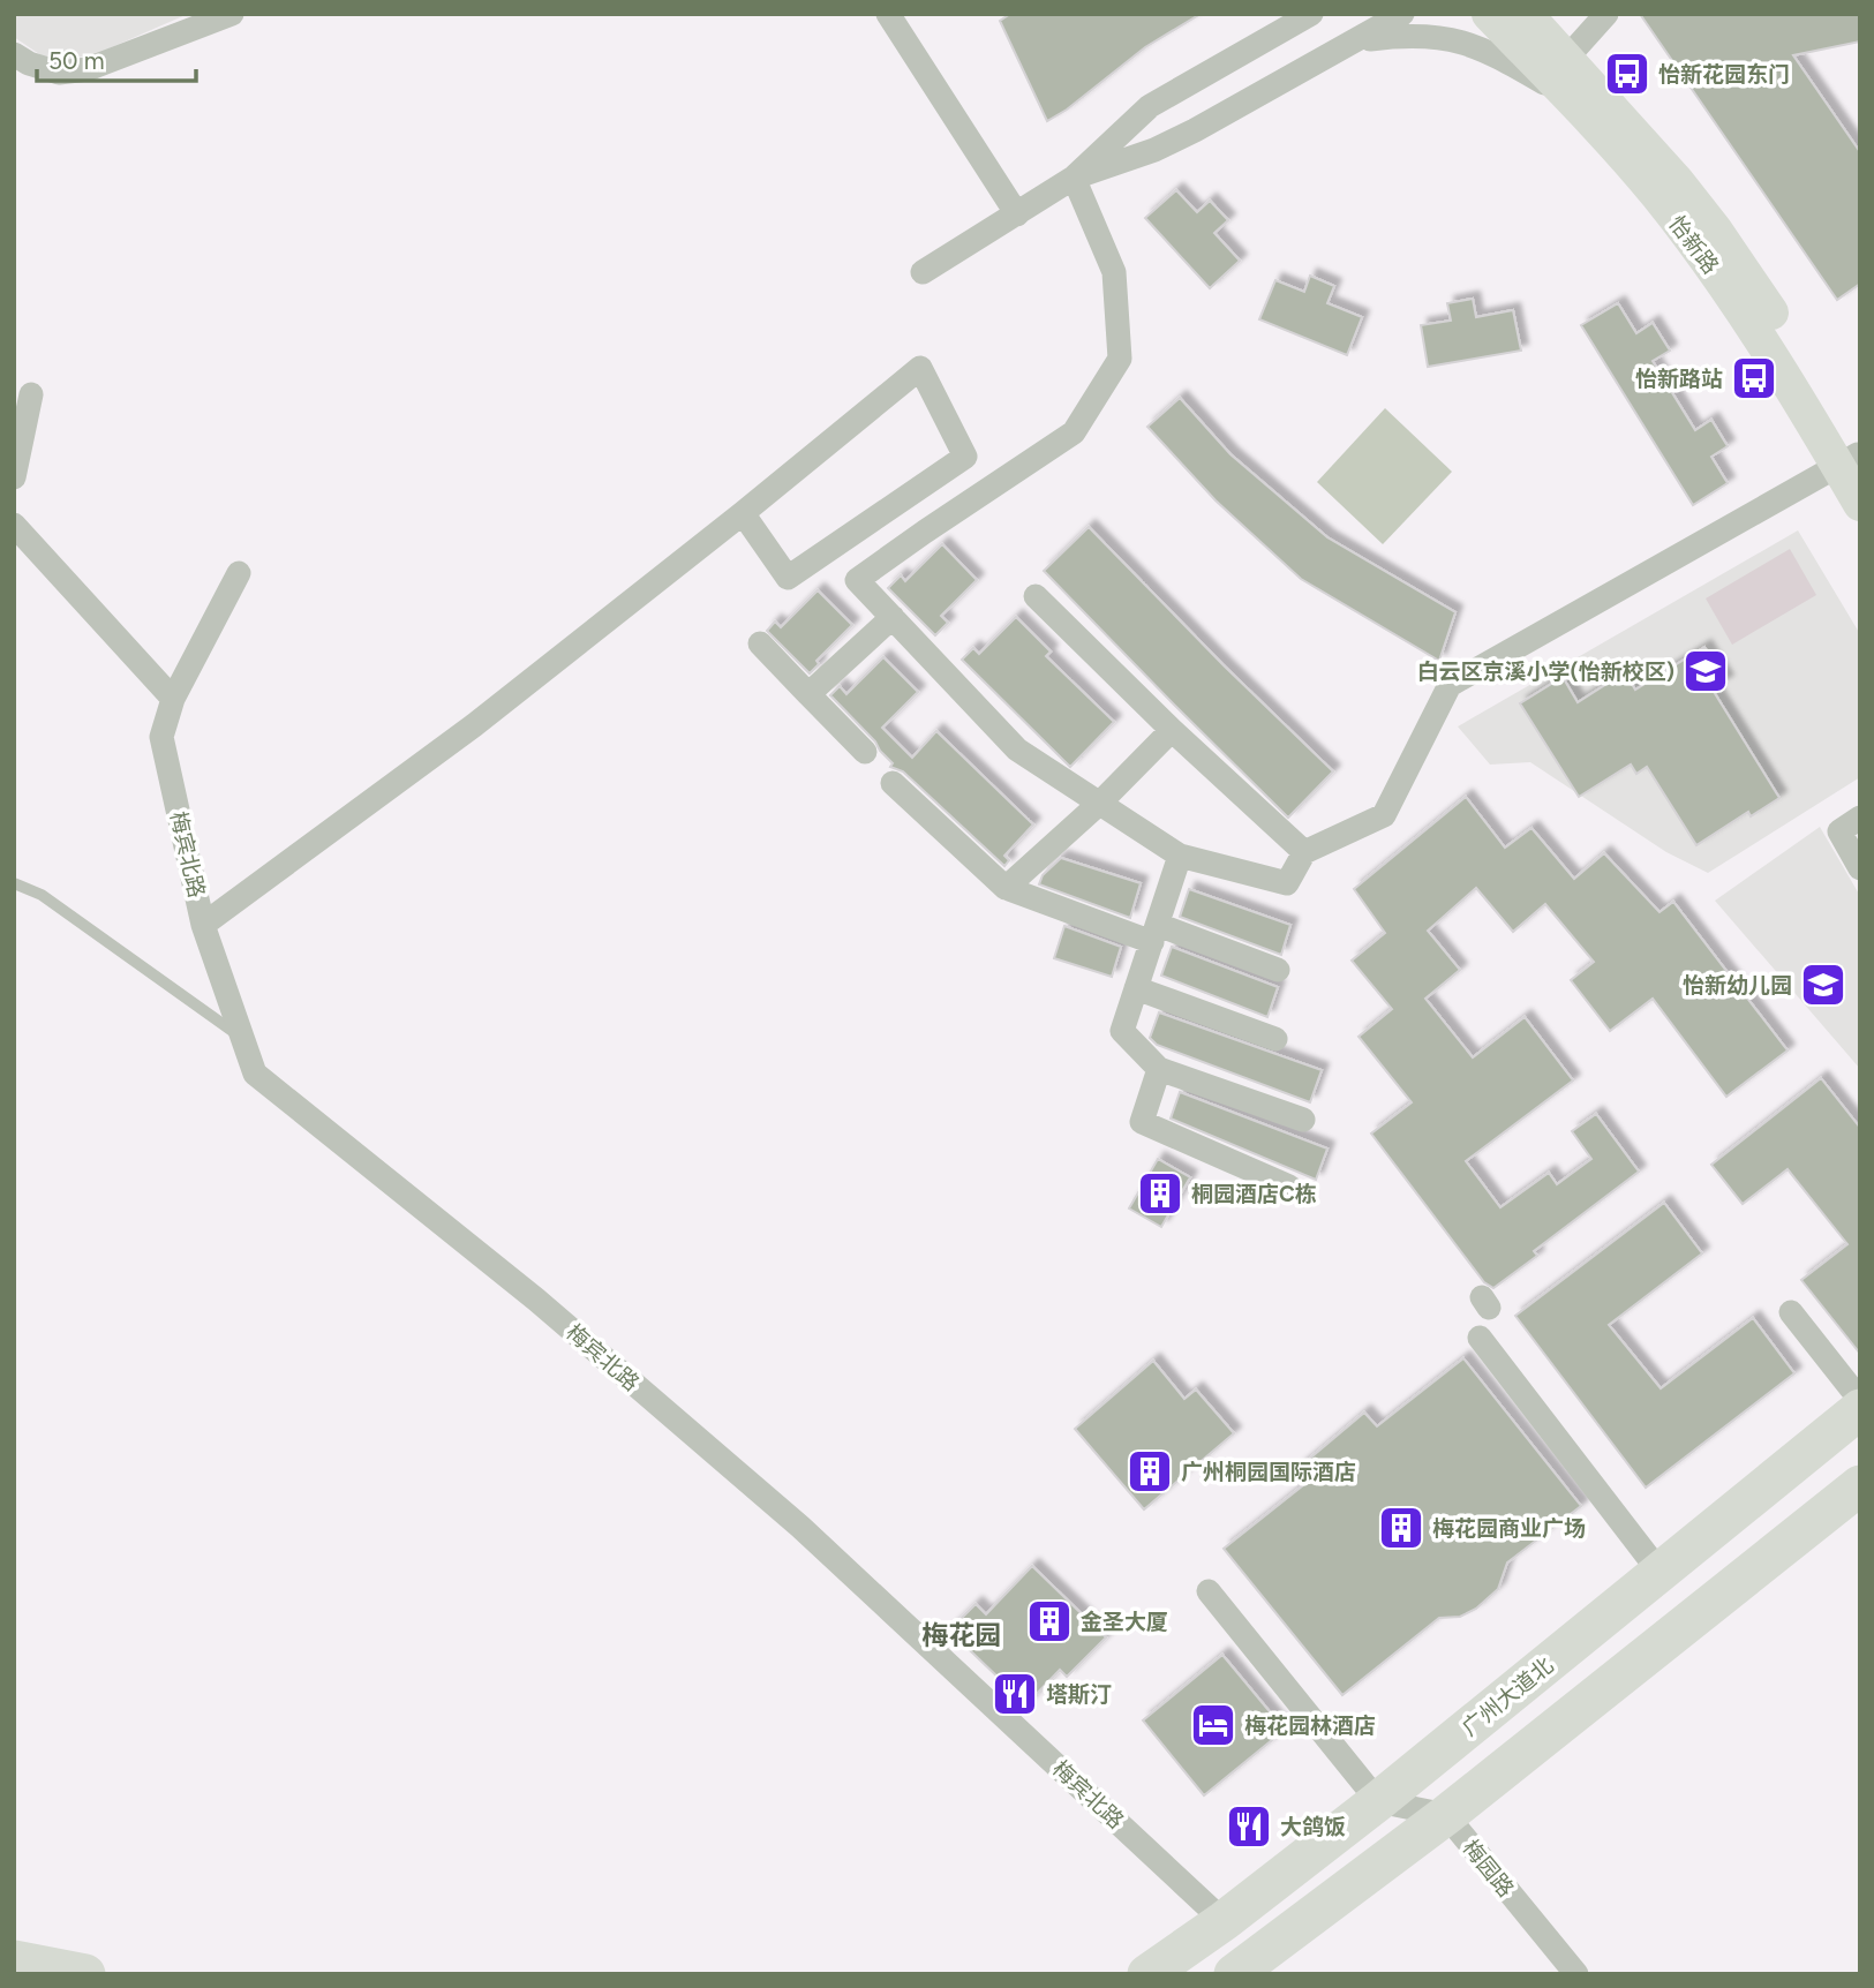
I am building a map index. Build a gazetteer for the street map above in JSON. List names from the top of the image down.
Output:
{
  "streets": {
    "highway": ["广州大道北"],
    "main road": ["怡新路"],
    "street": ["梅宾北路", "梅园路"]
  },
  "crossings": [
    ["梅宾北路", "广州大道北"]
  ],
  "districts": ["梅花园"],
  "places": {
    "bus stop": ["怡新花园东门", "怡新路站"],
    "school or university": ["白云区京溪小学(怡新校区)", "怡新幼儿园"],
    "building": [
      "桐园酒店C栋",
      "广州桐园国际酒店",
      "梅花园商业广场",
      "金圣大厦"
    ],
    "restaurant": ["塔斯汀", "大鸽饭"],
    "hotel": ["梅花园林酒店"]
  },
  "scale_bar": "50 m"
}
